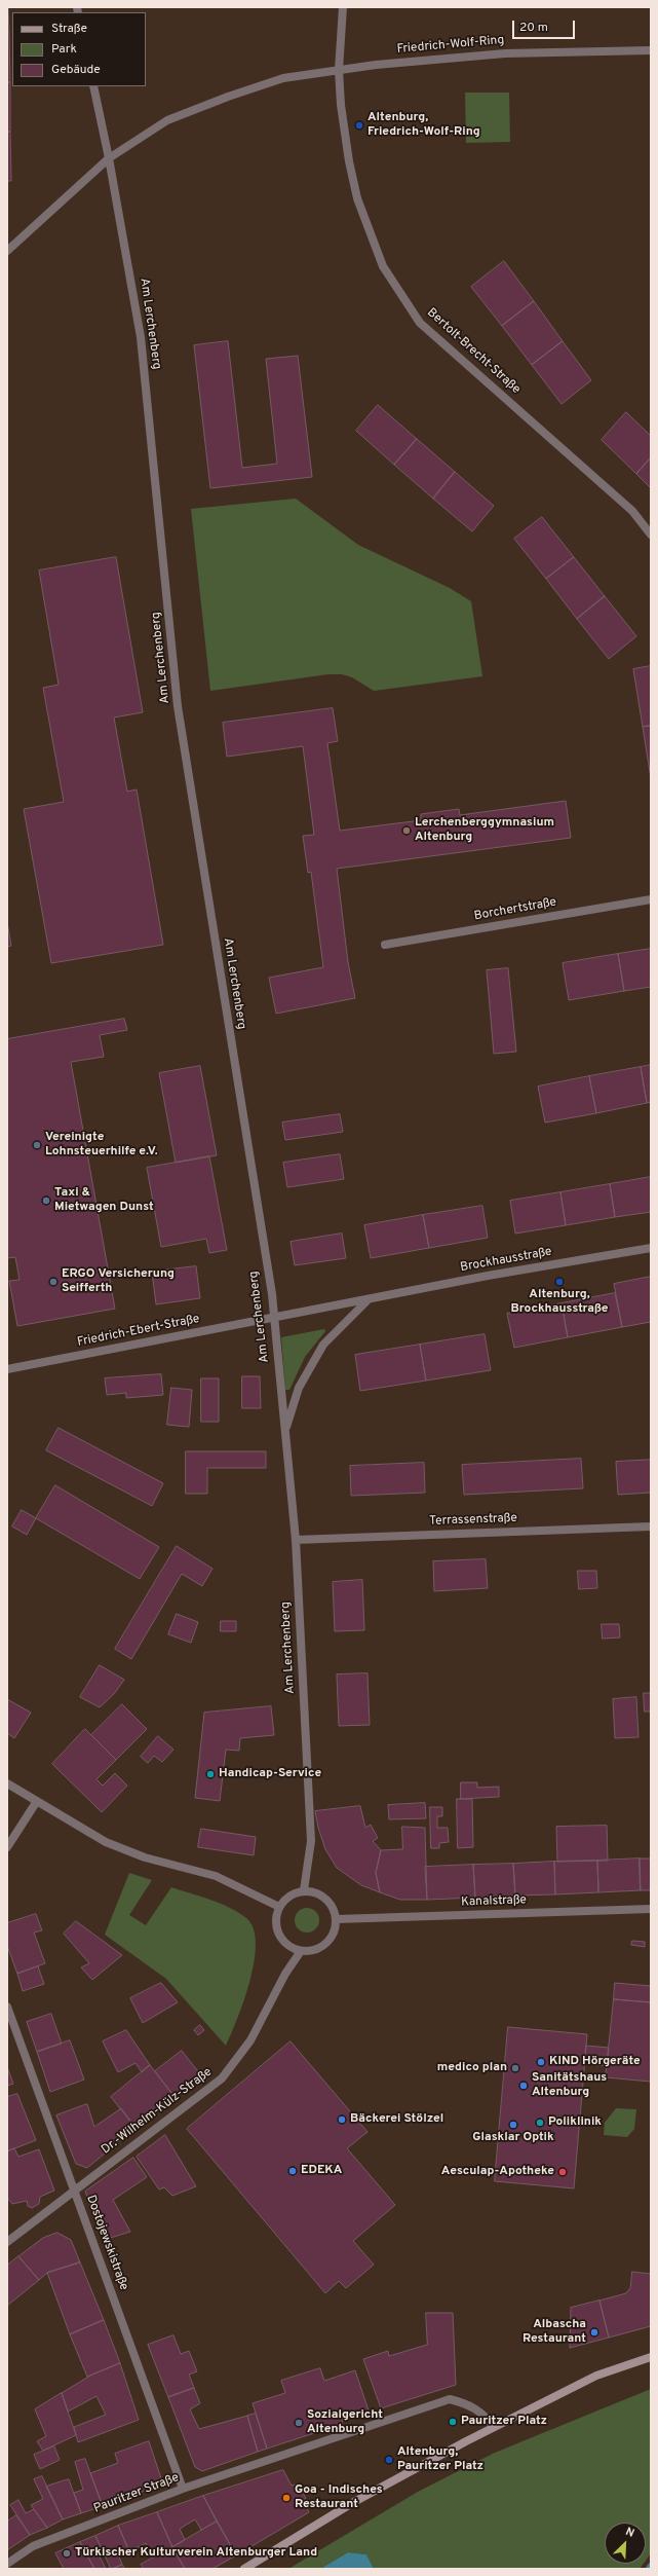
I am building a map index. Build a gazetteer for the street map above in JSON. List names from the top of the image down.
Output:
{
  "streets": {
    "street": [
      "Friedrich-Wolf-Ring",
      "Am Lerchenberg",
      "Bertolt-Brecht-Straße",
      "Borchertstraße",
      "Brockhausstraße",
      "Friedrich-Ebert-Straße",
      "Terrassenstraße",
      "Kanalstraße",
      "Dr.-Wilhelm-Külz-Straße",
      "Dostojewskistraße",
      "Pauritzer Straße"
    ]
  },
  "crossings": [
    ["Friedrich-Wolf-Ring", "Am Lerchenberg"],
    ["Friedrich-Wolf-Ring", "Bertolt-Brecht-Straße"],
    ["Am Lerchenberg", "Brockhausstraße"],
    ["Am Lerchenberg", "Friedrich-Ebert-Straße"],
    ["Am Lerchenberg", "Terrassenstraße"],
    ["Am Lerchenberg", "Kanalstraße"],
    ["Am Lerchenberg", "Dr.-Wilhelm-Külz-Straße"],
    ["Brockhausstraße", "Friedrich-Ebert-Straße"],
    ["Kanalstraße", "Dr.-Wilhelm-Külz-Straße"],
    ["Dr.-Wilhelm-Külz-Straße", "Dostojewskistraße"],
    ["Dostojewskistraße", "Pauritzer Straße"]
  ],
  "places": [
    "Altenburg, Friedrich-Wolf-Ring",
    "Lerchenberggymnasium Altenburg",
    "Vereinigte Lohnsteuerhilfe e.V.",
    "Taxi & Mietwagen Dunst",
    "ERGO Versicherung Seifferth",
    "Altenburg, Brockhausstraße",
    "Handicap-Service",
    "KIND Hörgeräte",
    "medico plan",
    "Sanitätshaus Altenburg",
    "Bäckerei Stölzel",
    "Poliklinik",
    "Glasklar Optik",
    "EDEKA",
    "Aesculap-Apotheke",
    "Albascha Restaurant",
    "Pauritzer Platz",
    "Sozialgericht Altenburg",
    "Altenburg, Pauritzer Platz",
    "Goa - Indisches Restaurant",
    "Türkischer Kulturverein Altenburger Land"
  ],
  "legend": ["Straße", "Park", "Gebäude"],
  "scale_bar": "20 m",
  "north": "top right"
}
